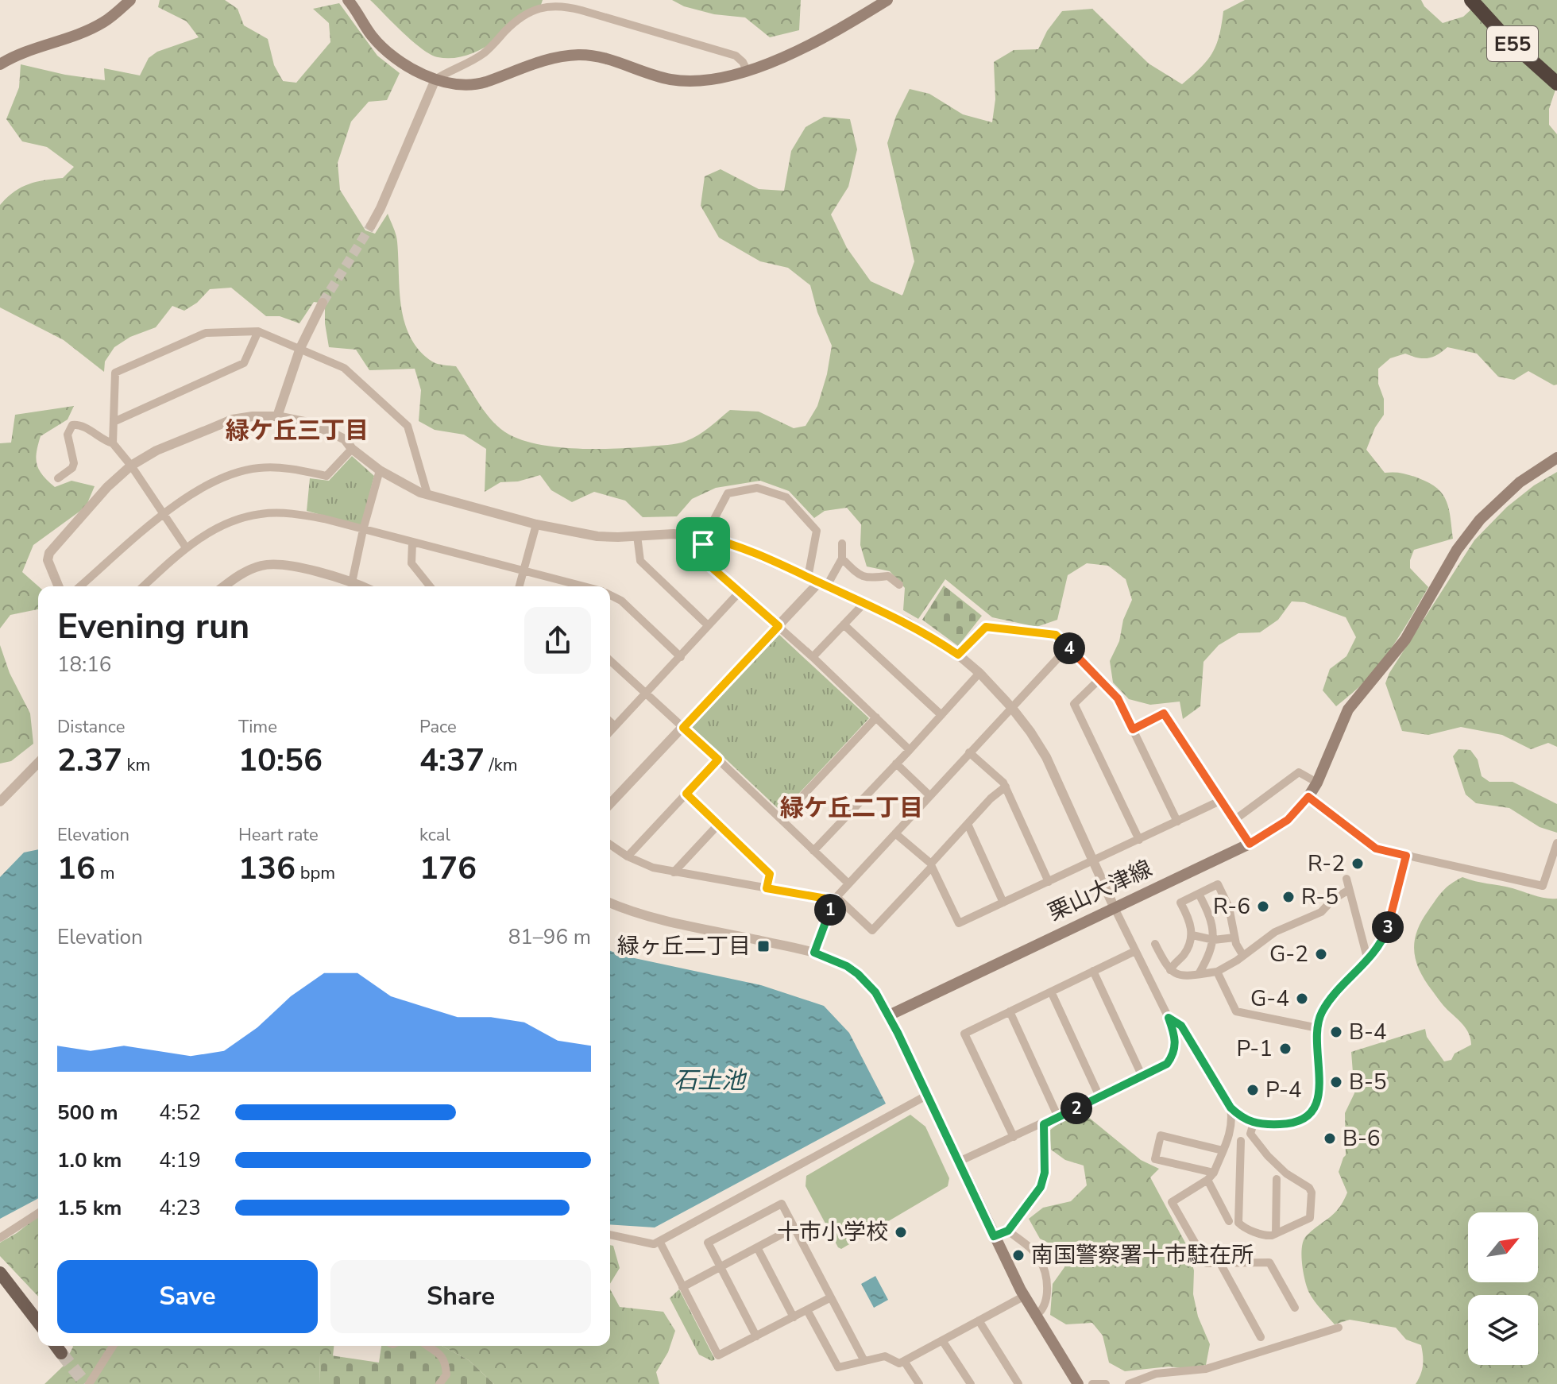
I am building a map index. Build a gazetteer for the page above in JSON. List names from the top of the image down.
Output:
{
  "streets": {
    "highway": ["E55"],
    "main road": ["栗山大津線"]
  },
  "districts": ["緑ケ丘三丁目", "緑ケ丘二丁目"],
  "water": ["石土池"],
  "places": {
    "other": [
      "R-2",
      "R-5",
      "R-6",
      "G-2",
      "G-4",
      "B-4",
      "P-1",
      "B-5",
      "P-4",
      "B-6",
      "十市小学校",
      "南国警察署十市駐在所"
    ],
    "transit": ["緑ヶ丘二丁目"]
  },
  "north": "top right",
  "page": {
    "heading": ["Evening run", "18:16"],
    "pins": [
      "4",
      "1",
      "3",
      "2"
    ],
    "stats": [
      ["Distance", "2.37 km"],
      ["Time", "10:56"],
      ["Pace", "4:37 /km"],
      ["Elevation", "16 m"],
      ["Heart rate", "136 bpm"],
      ["kcal", "176"]
    ],
    "chart": ["Elevation", "81–96 m"],
    "list": [
      {
        "name": "500 m",
        "note": "4:52"
      },
      {
        "name": "1.0 km",
        "note": "4:19"
      },
      {
        "name": "1.5 km",
        "note": "4:23"
      }
    ],
    "buttons": ["Save", "Share"]
  }
}
